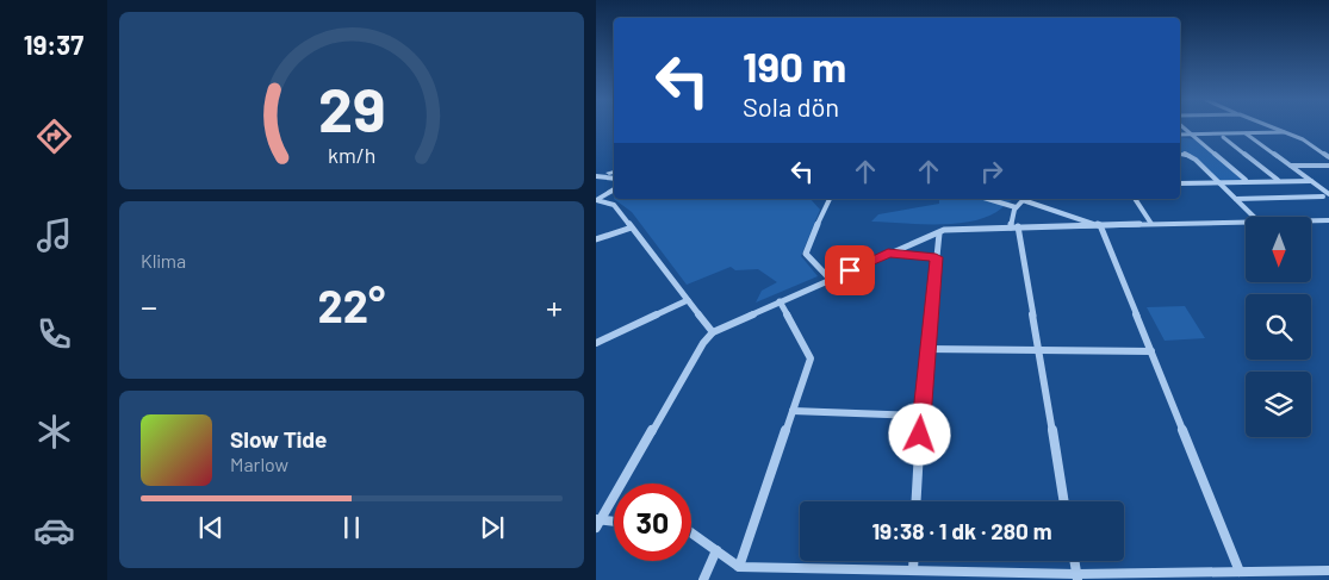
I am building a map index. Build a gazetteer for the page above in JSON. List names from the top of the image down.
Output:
{
  "north": "bottom",
  "page": {
    "tabs": "19:37",
    "turn": ["190 m", "Sola dön"],
    "tile": "Klima",
    "heat": ["−", "22°", "+"],
    "song": ["Slow Tide", "Marlow"],
    "limit": "30",
    "trip": "19:38 · 1 dk · 280 m",
    "gauge": ["29", "km/h"]
  }
}
